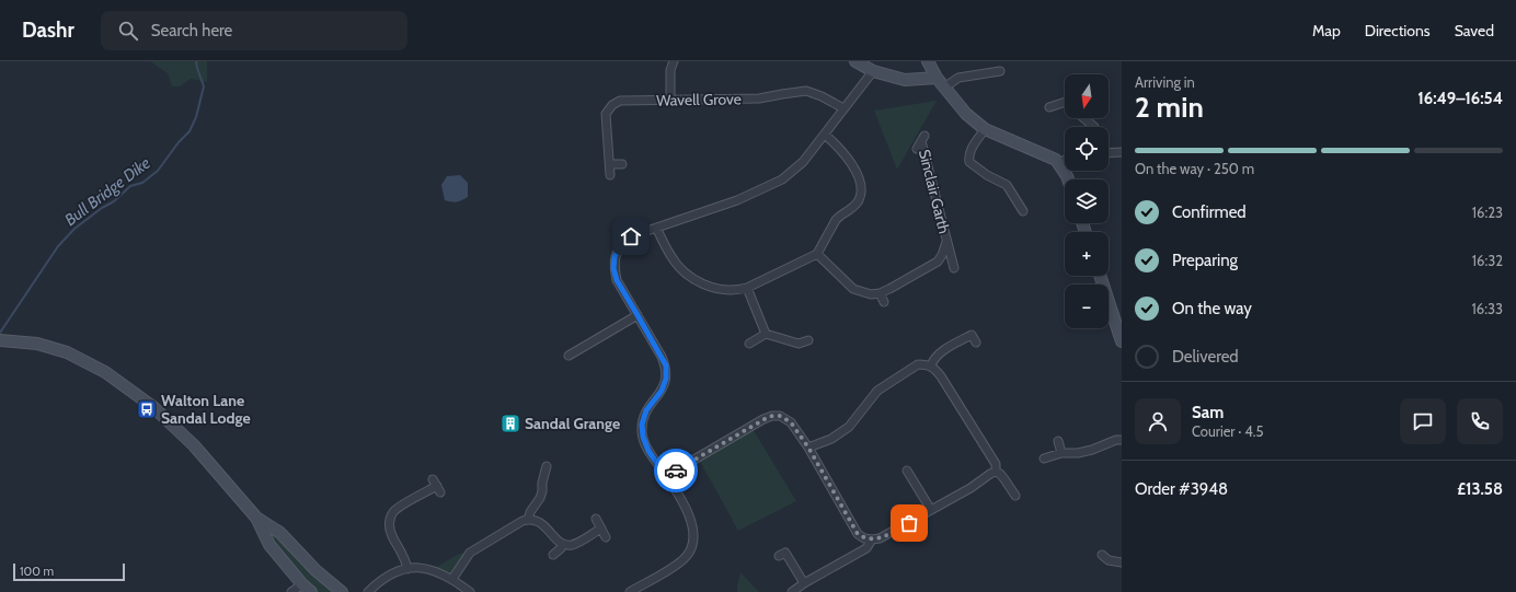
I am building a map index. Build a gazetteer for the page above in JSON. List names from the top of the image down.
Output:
{
  "streets": {
    "street": ["Wavell Grove", "Sinclair Garth"]
  },
  "water": ["Bull Bridge Dike"],
  "places": {
    "bus stop": ["Walton Lane Sandal Lodge"],
    "building": ["Sandal Grange"]
  },
  "scale_bar": "100 m",
  "north": "bottom",
  "page": {
    "header": "Dashr",
    "search": "Search here",
    "nav": ["Map", "Directions", "Saved"],
    "heading": ["2 min", "Arriving in", "16:49–16:54"],
    "panel": [
      "Sam",
      "Courier · 4.5",
      "Order #3948",
      "£13.58"
    ],
    "map_buttons": ["+", "−"],
    "bar": "On the way · 250 m",
    "list": [
      ["Confirmed", "16:23"],
      ["Preparing", "16:32"],
      ["On the way", "16:33"],
      "Delivered"
    ],
    "scale": "100 m"
  }
}
